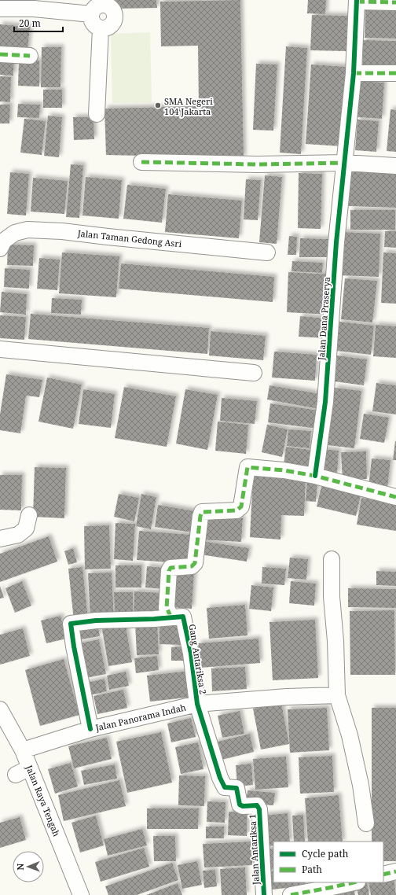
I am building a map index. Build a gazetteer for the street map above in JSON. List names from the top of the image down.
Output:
{
  "streets": {
    "street": [
      "Jalan Taman Gedong Asri",
      "Jalan Dana Praserya",
      "Gang Antariksa 2",
      "Jalan Panorama Indah",
      "Jalan Raya Tengah",
      "Jalan Antariksa 1"
    ]
  },
  "crossings": [
    ["Jalan Dana Praserya", "Gang Antariksa 2"],
    ["Gang Antariksa 2", "Jalan Panorama Indah"],
    ["Gang Antariksa 2", "Jalan Antariksa 1"],
    ["Jalan Panorama Indah", "Jalan Raya Tengah"],
    ["Jalan Panorama Indah", "Jalan Antariksa 1"]
  ],
  "places": ["SMA Negeri 104 Jakarta"],
  "legend": ["Cycle path", "Path"],
  "scale_bar": "20 m",
  "north": "left"
}
